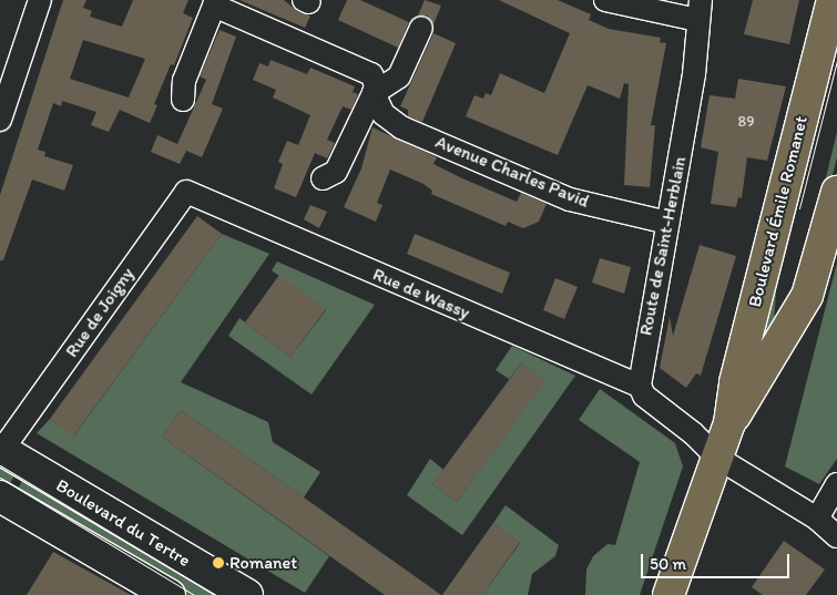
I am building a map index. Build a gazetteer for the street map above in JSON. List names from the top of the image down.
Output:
{
  "streets": {
    "main road": ["Boulevard Émile Romanet", "Boulevard du Tertre"],
    "street": [
      "Avenue Charles Pavid",
      "Route de Saint-Herblain",
      "Rue de Wassy",
      "Rue de Joigny"
    ]
  },
  "crossings": [
    ["Avenue Charles Pavid", "Route de Saint-Herblain"],
    ["Route de Saint-Herblain", "Rue de Wassy"],
    ["Rue de Wassy", "Rue de Joigny"],
    ["Rue de Joigny", "Boulevard du Tertre"]
  ],
  "places": ["Romanet"],
  "house_numbers": ["89"],
  "scale_bar": "50 m"
}
